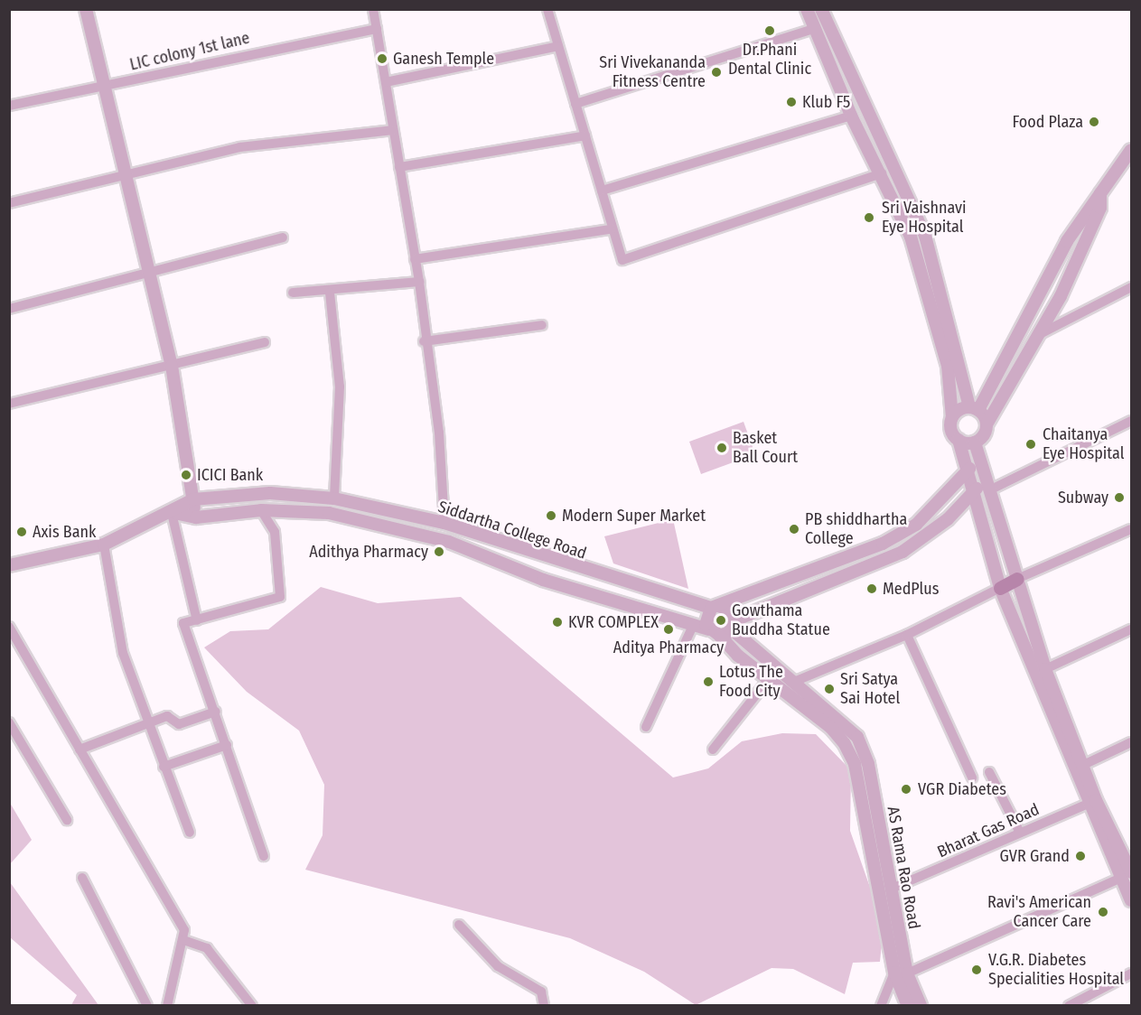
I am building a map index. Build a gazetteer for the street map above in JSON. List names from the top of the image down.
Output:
{
  "streets": {
    "street": [
      "LIC colony 1st lane",
      "Siddartha College Road",
      "Bharat Gas Road",
      "AS Rama Rao Road"
    ]
  },
  "crossings": [
    ["Siddartha College Road", "AS Rama Rao Road"],
    ["Bharat Gas Road", "AS Rama Rao Road"]
  ],
  "places": [
    "Dr.Phani Dental Clinic",
    "Ganesh Temple",
    "Sri Vivekananda Fitness Centre",
    "Klub F5",
    "Food Plaza",
    "Sri Vaishnavi Eye Hospital",
    "Chaitanya Eye Hospital",
    "Basket Ball Court",
    "ICICI Bank",
    "Subway",
    "Modern Super Market",
    "PB shiddhartha College",
    "Axis Bank",
    "Adithya Pharmacy",
    "MedPlus",
    "Gowthama Buddha Statue",
    "KVR COMPLEX",
    "Aditya Pharmacy",
    "Lotus The Food City",
    "Sri Satya Sai Hotel",
    "VGR Diabetes",
    "GVR Grand",
    "Ravi's American Cancer Care",
    "V.G.R. Diabetes Specialities Hospital"
  ]
}
